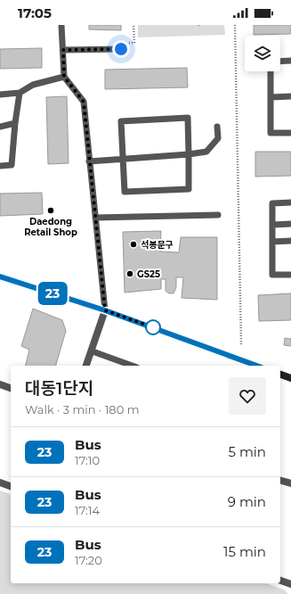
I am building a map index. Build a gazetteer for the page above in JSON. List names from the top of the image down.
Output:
{
  "places": ["Daedong Retail Shop", "석봉문구", "GS25"],
  "lines": ["bus line 23"],
  "page": {
    "status": "17:05",
    "on_map": "23",
    "heading": ["대동1단지", "Walk · 3 min · 180 m"],
    "list": [
      {
        "mark": "23",
        "name": "Bus",
        "note": "17:10",
        "value": "5 min"
      },
      {
        "mark": "23",
        "name": "Bus",
        "note": "17:14",
        "value": "9 min"
      },
      {
        "mark": "23",
        "name": "Bus",
        "note": "17:20",
        "value": "15 min"
      }
    ]
  }
}
